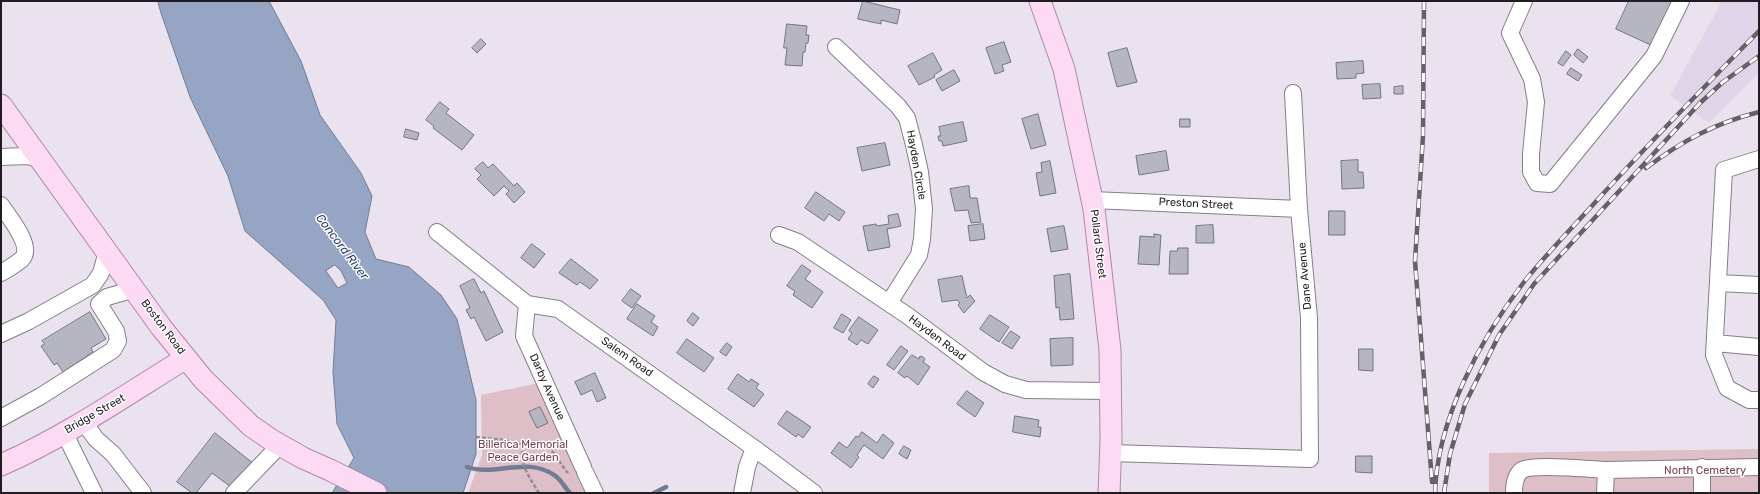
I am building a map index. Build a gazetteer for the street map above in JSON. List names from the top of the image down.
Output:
{
  "streets": {
    "main road": ["Pollard Street", "Boston Road", "Bridge Street"],
    "street": [
      "Hayden Circle",
      "Preston Street",
      "Dane Avenue",
      "Hayden Road",
      "Salem Road",
      "Darby Avenue"
    ]
  },
  "crossings": [
    ["Hayden Circle", "Hayden Road"],
    ["Preston Street", "Pollard Street"],
    ["Preston Street", "Dane Avenue"],
    ["Pollard Street", "Dane Avenue"],
    ["Pollard Street", "Hayden Road"],
    ["Boston Road", "Bridge Street"],
    ["Salem Road", "Darby Avenue"]
  ],
  "water": ["Concord River"],
  "parks": ["Billerica Memorial Peace Garden", "North Cemetery"]
}
